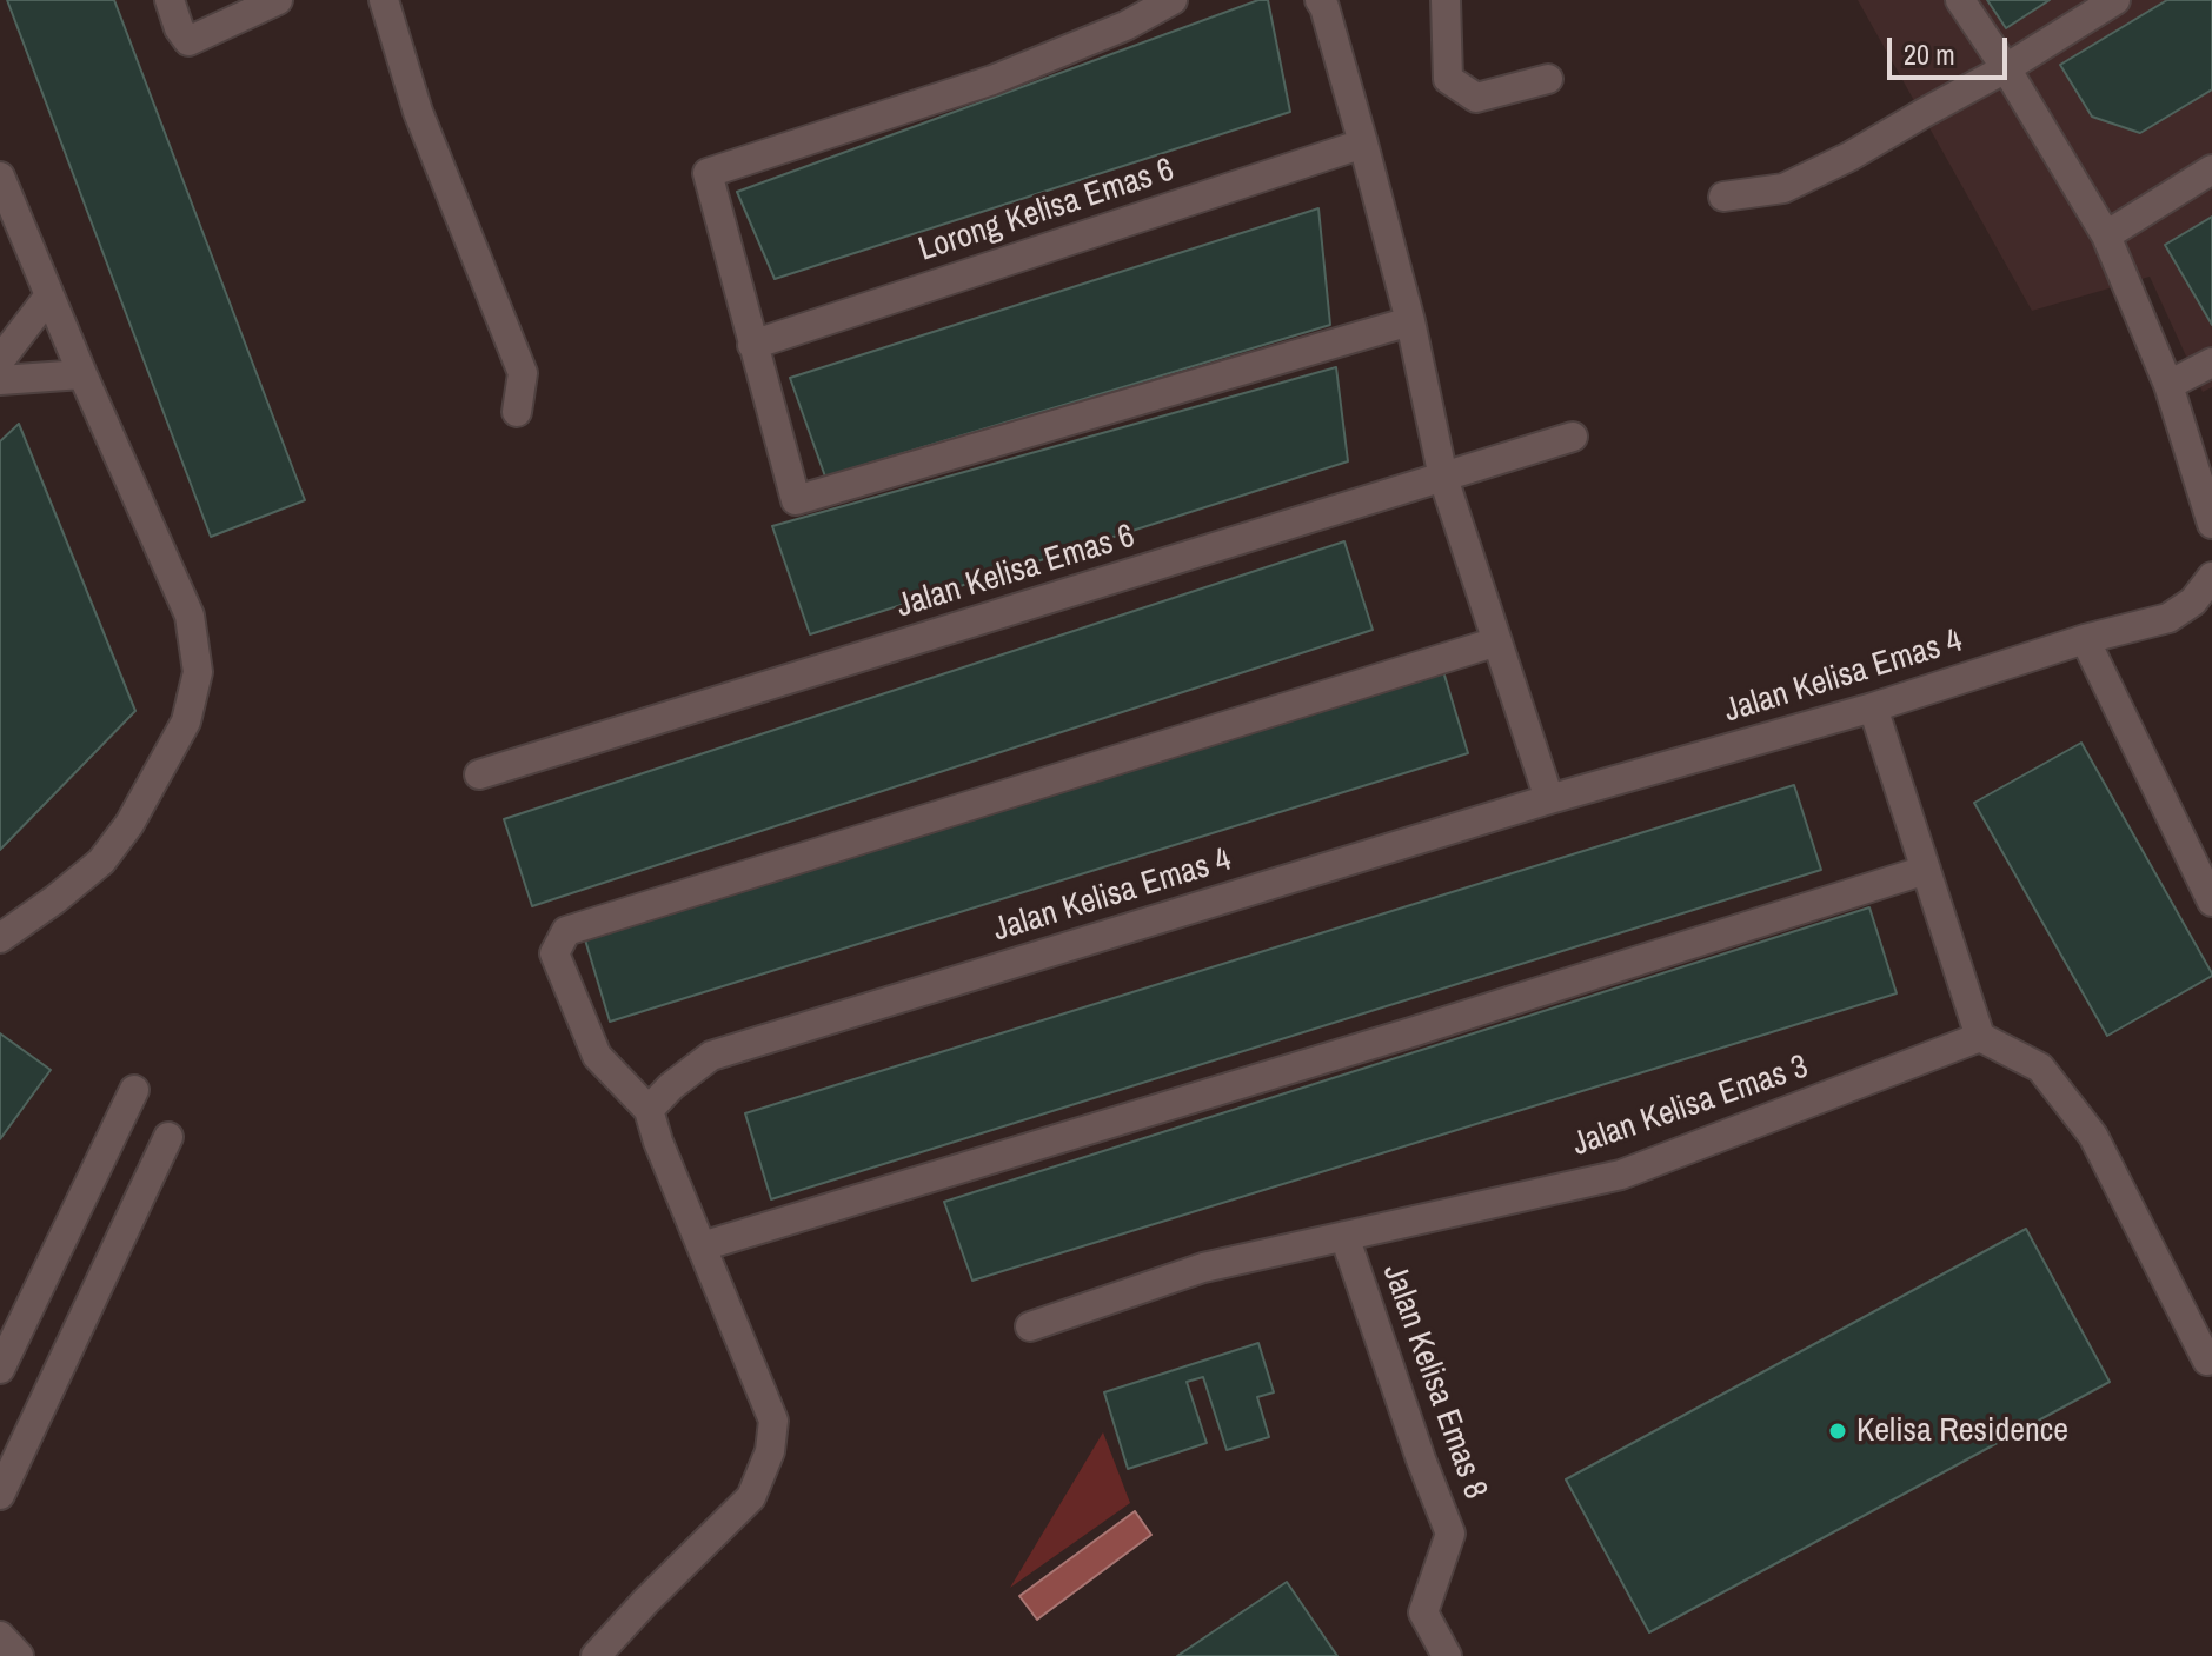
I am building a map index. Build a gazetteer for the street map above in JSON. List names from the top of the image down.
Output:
{
  "streets": {
    "street": [
      "Lorong Kelisa Emas 6",
      "Jalan Kelisa Emas 6",
      "Jalan Kelisa Emas 4",
      "Jalan Kelisa Emas 3",
      "Jalan Kelisa Emas 8"
    ]
  },
  "crossings": [
    ["Jalan Kelisa Emas 3", "Jalan Kelisa Emas 8"]
  ],
  "places": ["Kelisa Residence"],
  "scale_bar": "20 m"
}
